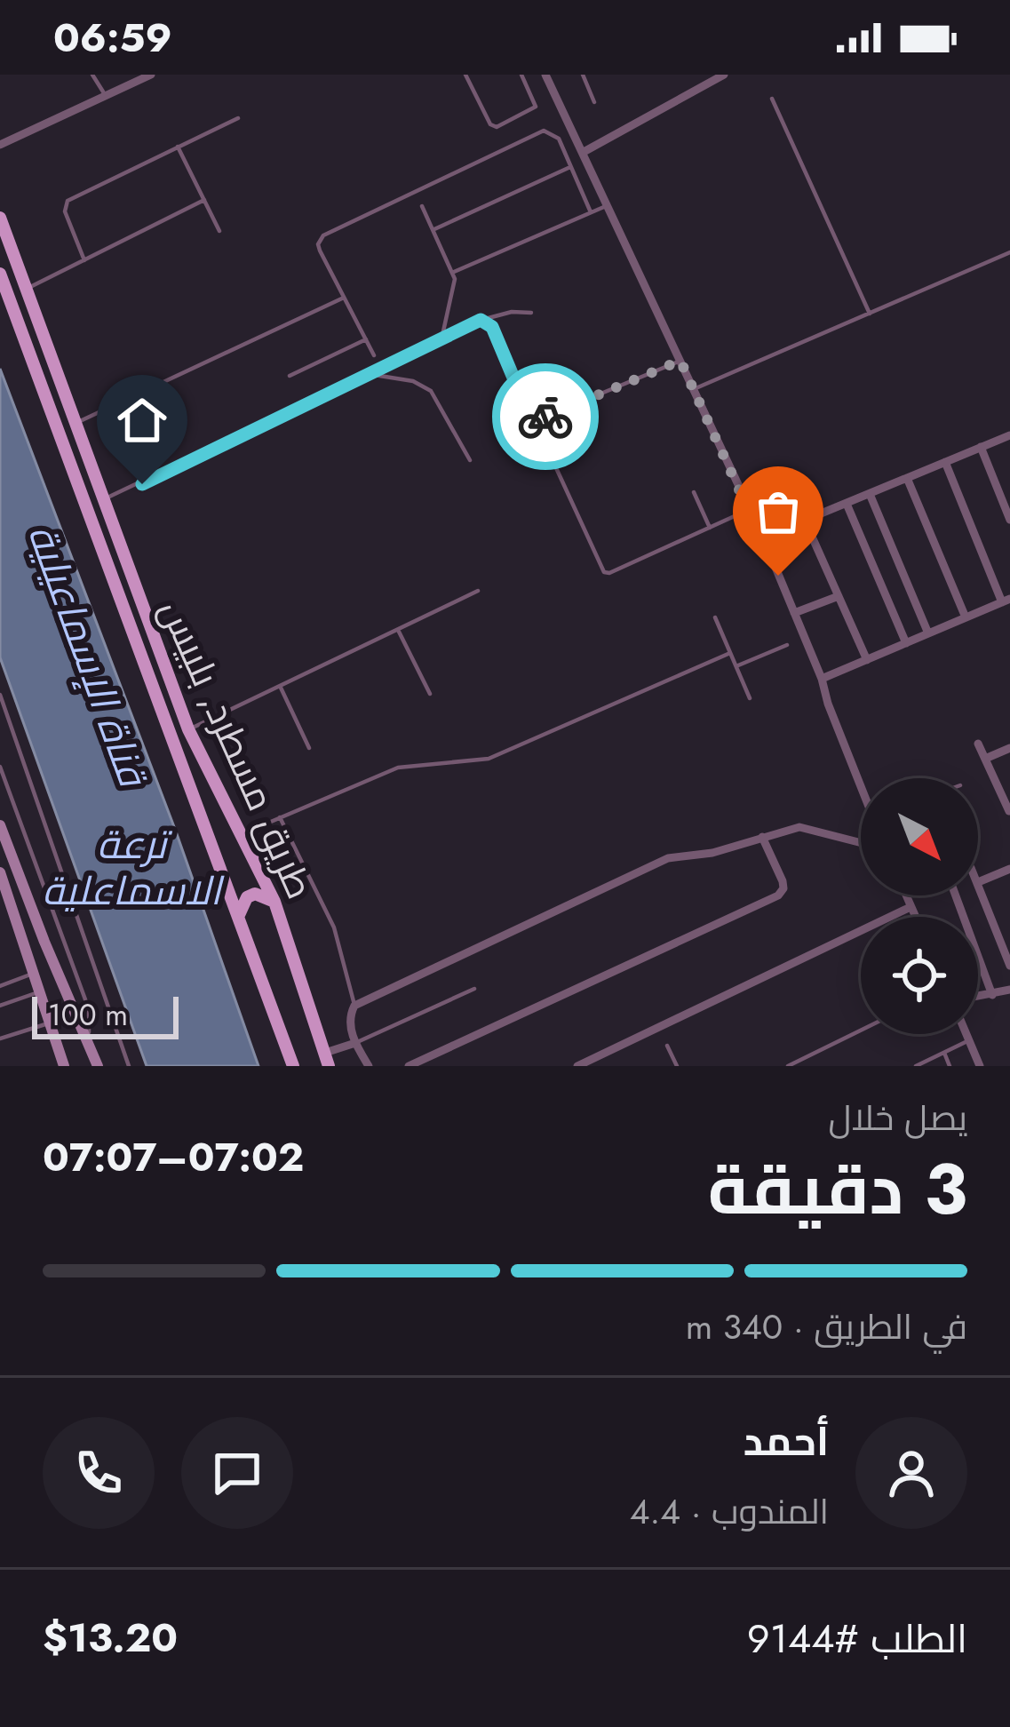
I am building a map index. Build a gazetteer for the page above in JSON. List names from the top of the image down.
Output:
{
  "streets": {
    "main road": ["طريق مسطرد, بلبيس"]
  },
  "water": ["قناة الإسماعيلية", "ترعة الاسماعلية"],
  "scale_bar": "100 m",
  "north": "bottom right",
  "page": {
    "status": "06:59",
    "scale": "100 m",
    "heading": ["3 دقيقة", "يصل خلال", "07:02–07:07"],
    "panel": [
      "أحمد",
      "المندوب · 4.4",
      "الطلب #9144",
      "$13.20"
    ],
    "bar": "في الطريق · 340 m"
  }
}
